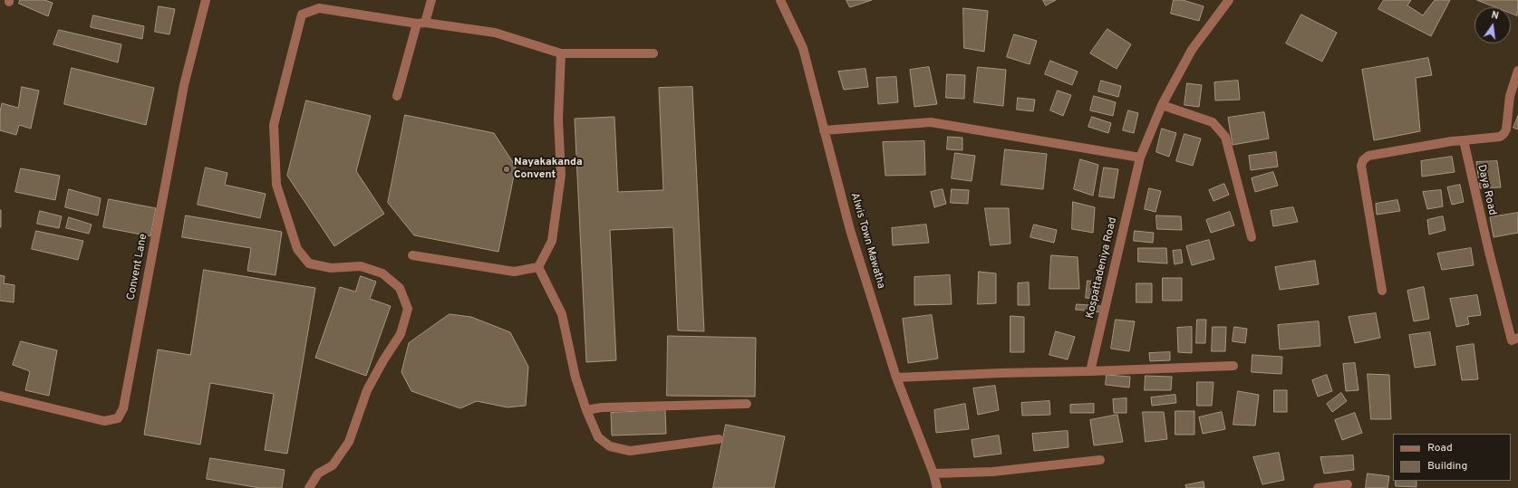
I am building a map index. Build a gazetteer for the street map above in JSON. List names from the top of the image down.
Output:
{
  "streets": {
    "street": [
      "Daya Road",
      "Alwis Town Mawatha",
      "Convent Lane",
      "Kospattadeniya Road"
    ]
  },
  "places": ["Nayakakanda Convent"],
  "legend": ["Road", "Building"],
  "north": "top"
}
